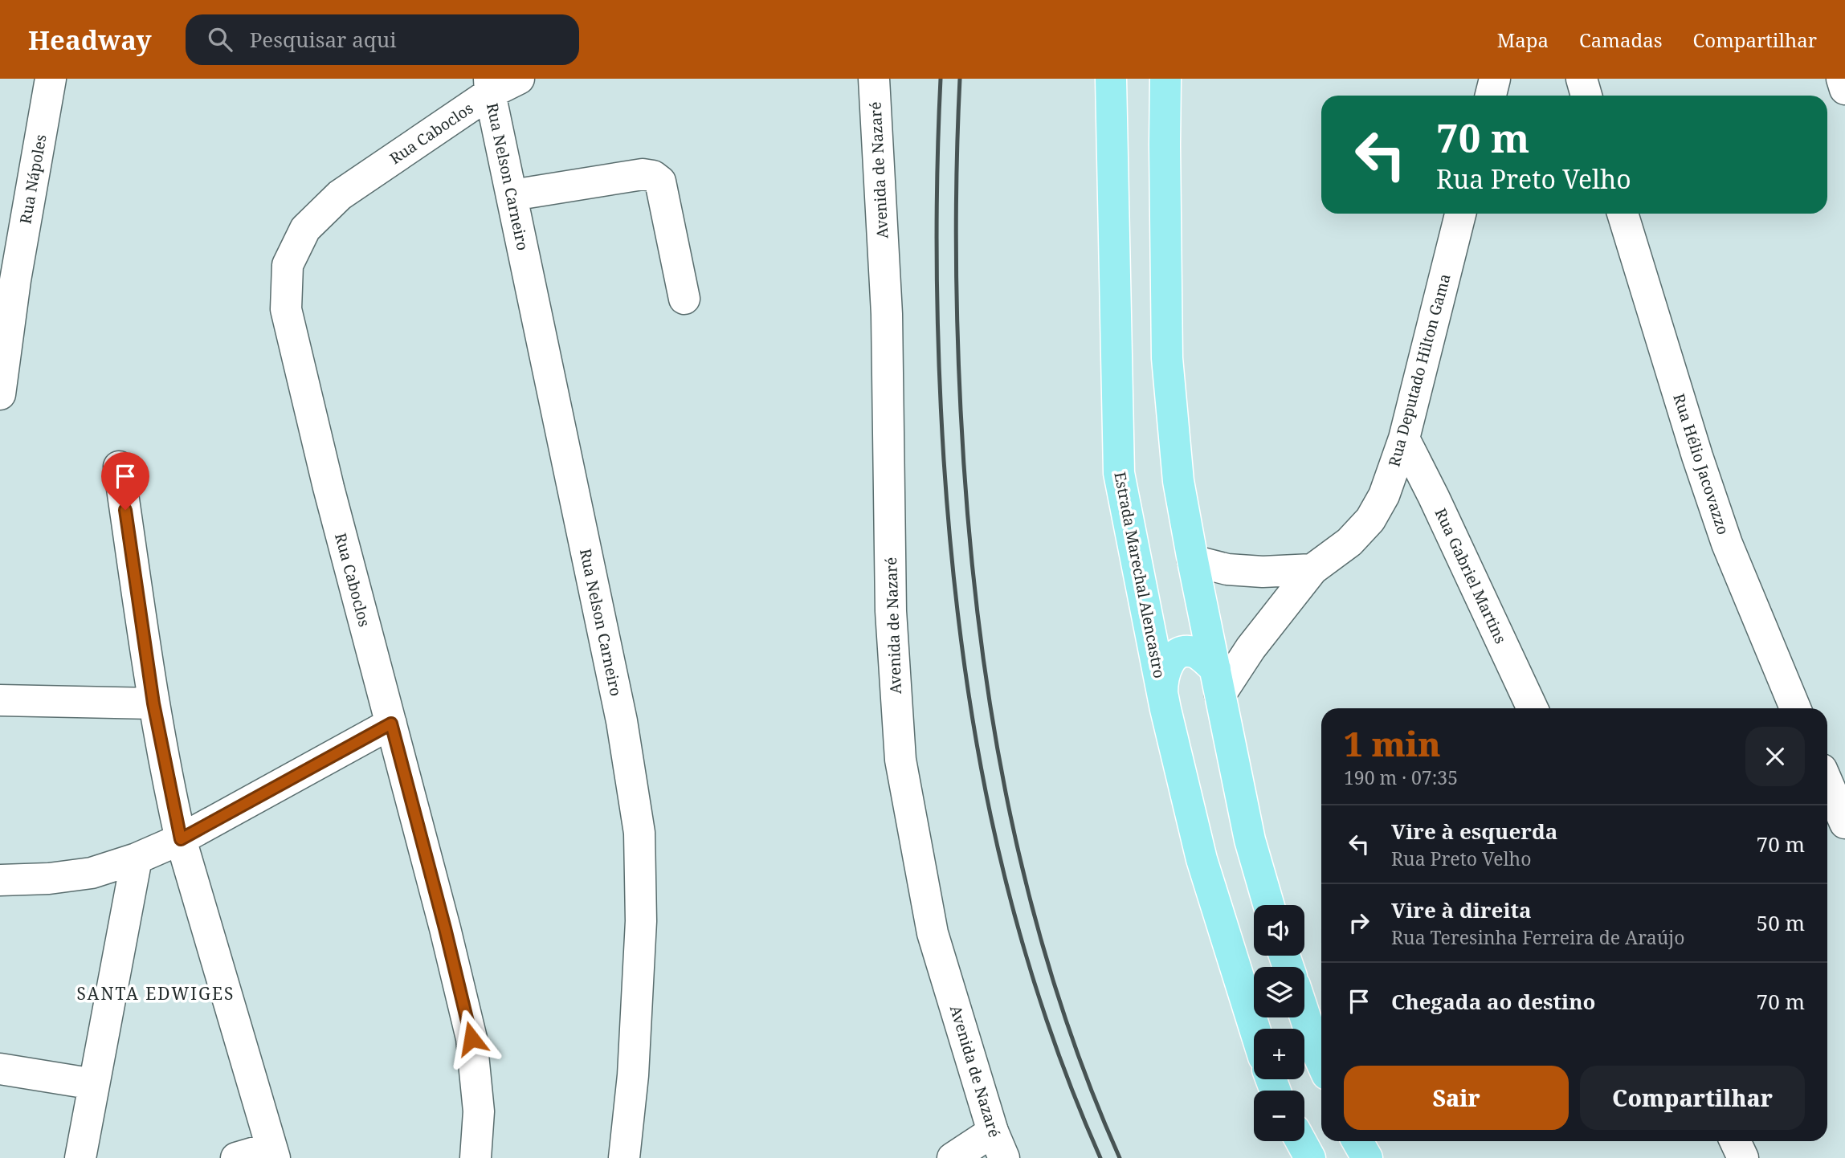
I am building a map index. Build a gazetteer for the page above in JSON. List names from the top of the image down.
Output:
{
  "streets": {
    "main road": ["Estrada Marechal Alencastro"],
    "street": [
      "Rua Caboclos",
      "Avenida de Nazaré",
      "Rua Nelson Carneiro",
      "Rua Nápoles",
      "Rua Deputado Hilton Gama",
      "Rua Hélio Jacovazzo",
      "Rua Gabriel Martins"
    ]
  },
  "crossings": [
    ["Rua Caboclos", "Rua Nelson Carneiro"],
    ["Rua Deputado Hilton Gama", "Rua Gabriel Martins"]
  ],
  "districts": ["SANTA EDWIGES"],
  "page": {
    "header": "Headway",
    "search": "Pesquisar aqui",
    "nav": ["Mapa", "Camadas", "Compartilhar"],
    "turn": ["70 m", "Rua Preto Velho"],
    "heading": ["1 min", "190 m · 07:35"],
    "list": [
      {
        "name": "Vire à esquerda",
        "note": "Rua Preto Velho",
        "value": "70 m"
      },
      {
        "name": "Vire à direita",
        "note": "Rua Teresinha Ferreira de Araújo",
        "value": "50 m"
      },
      {
        "name": "Chegada ao destino",
        "value": "70 m"
      }
    ],
    "map_buttons": ["+", "−"],
    "buttons": ["Sair", "Compartilhar"]
  }
}
